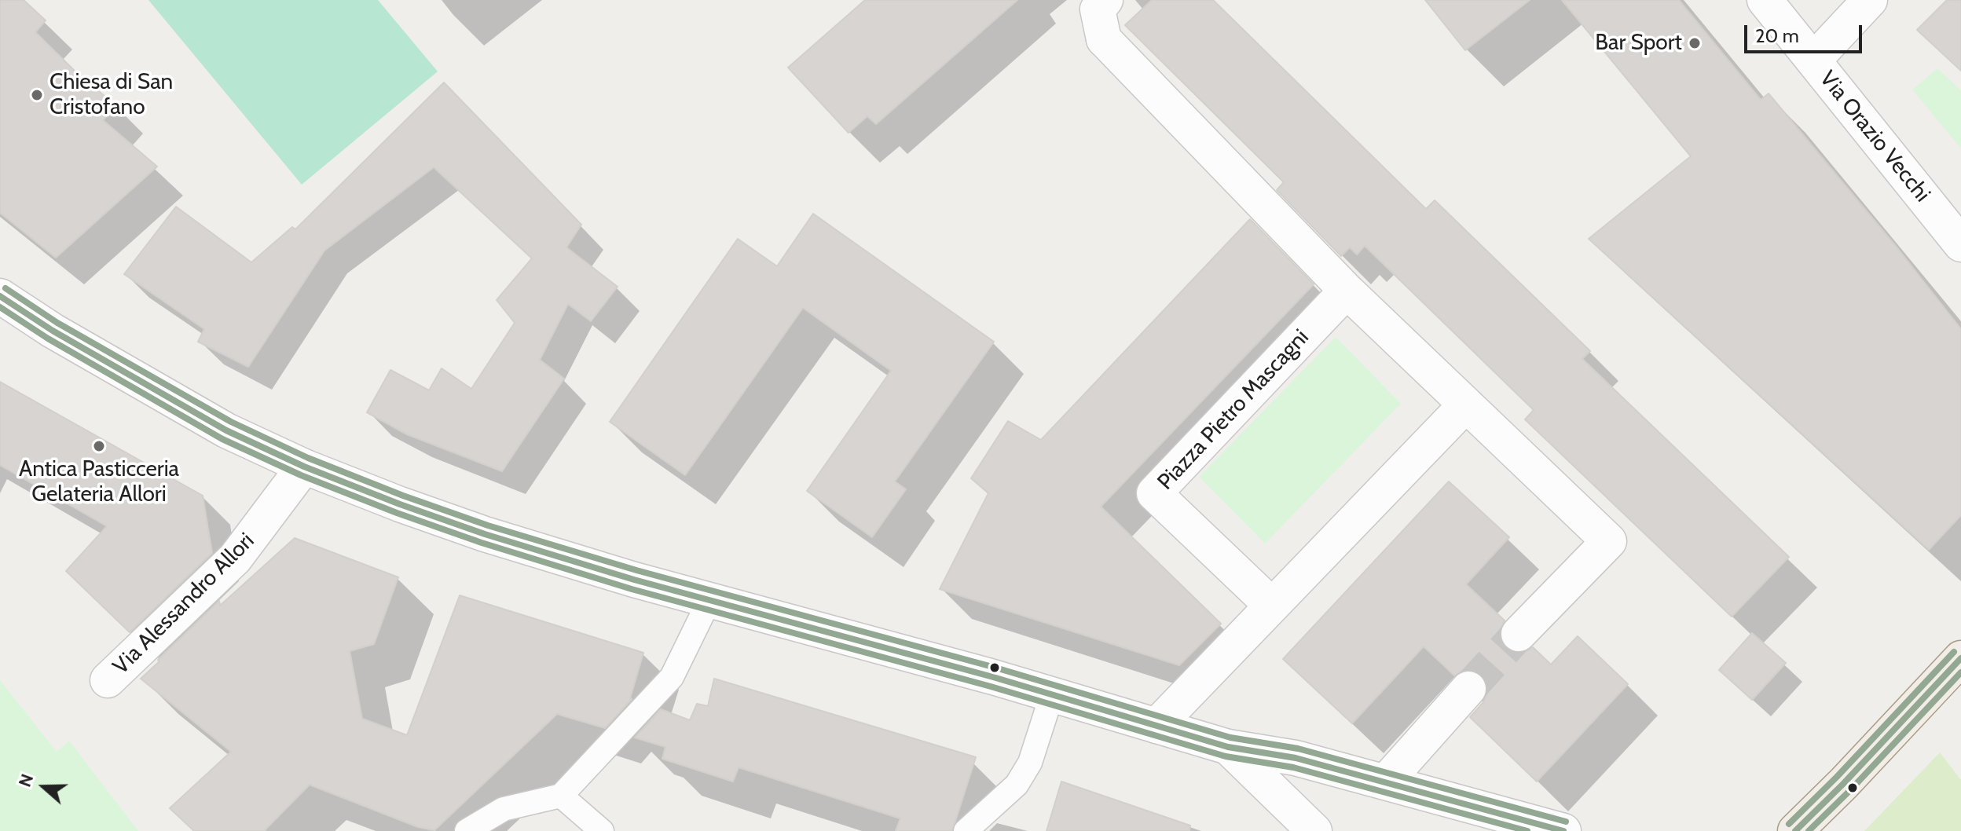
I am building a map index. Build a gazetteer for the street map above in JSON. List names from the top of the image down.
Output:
{
  "streets": {
    "street": ["Via Orazio Vecchi", "Piazza Pietro Mascagni", "Via Alessandro Allori"]
  },
  "places": ["Bar Sport", "Chiesa di San Cristofano", "Antica Pasticceria Gelateria Allori"],
  "scale_bar": "20 m",
  "north": "left"
}
